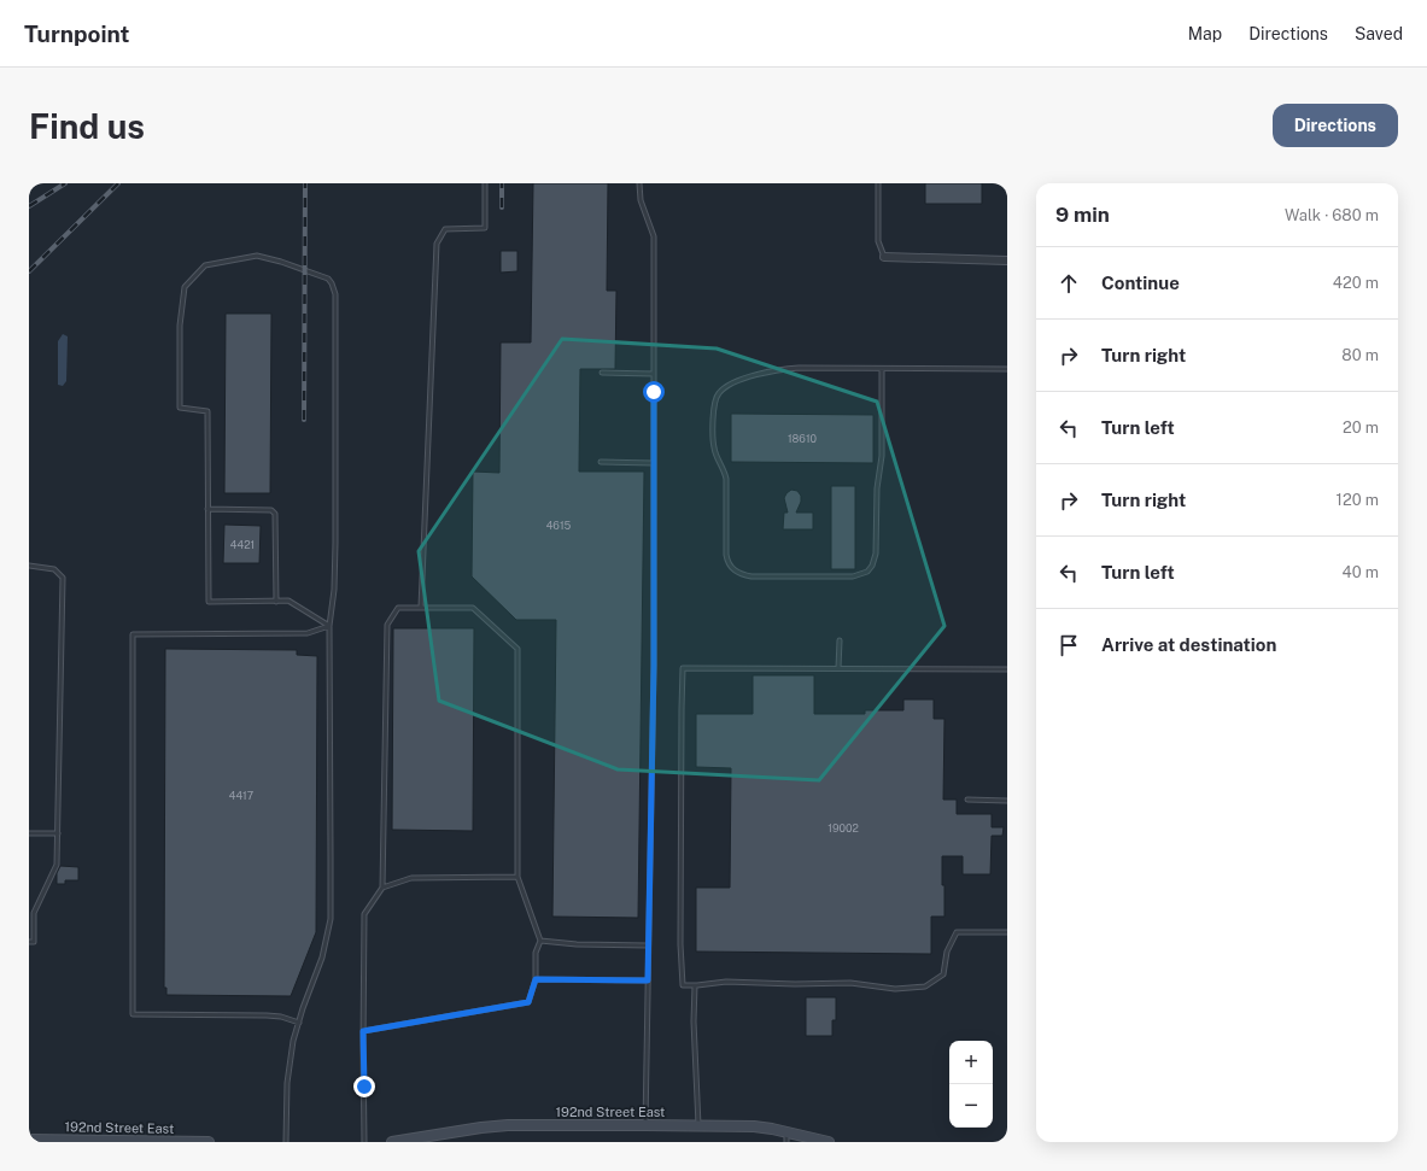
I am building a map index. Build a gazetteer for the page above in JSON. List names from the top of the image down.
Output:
{
  "streets": {
    "street": ["192nd Street East"]
  },
  "house_numbers": [
    "18610",
    "4615",
    "4421",
    "4417",
    "19002"
  ],
  "page": {
    "header": "Turnpoint",
    "nav": ["Map", "Directions", "Saved"],
    "buttons": "Directions",
    "title": "Find us",
    "heading": ["9 min", "Walk · 680 m"],
    "list": [
      ["Continue", "420 m"],
      ["Turn right", "80 m"],
      ["Turn left", "20 m"],
      ["Turn right", "120 m"],
      ["Turn left", "40 m"],
      "Arrive at destination"
    ],
    "map_buttons": ["+", "−"]
  }
}
